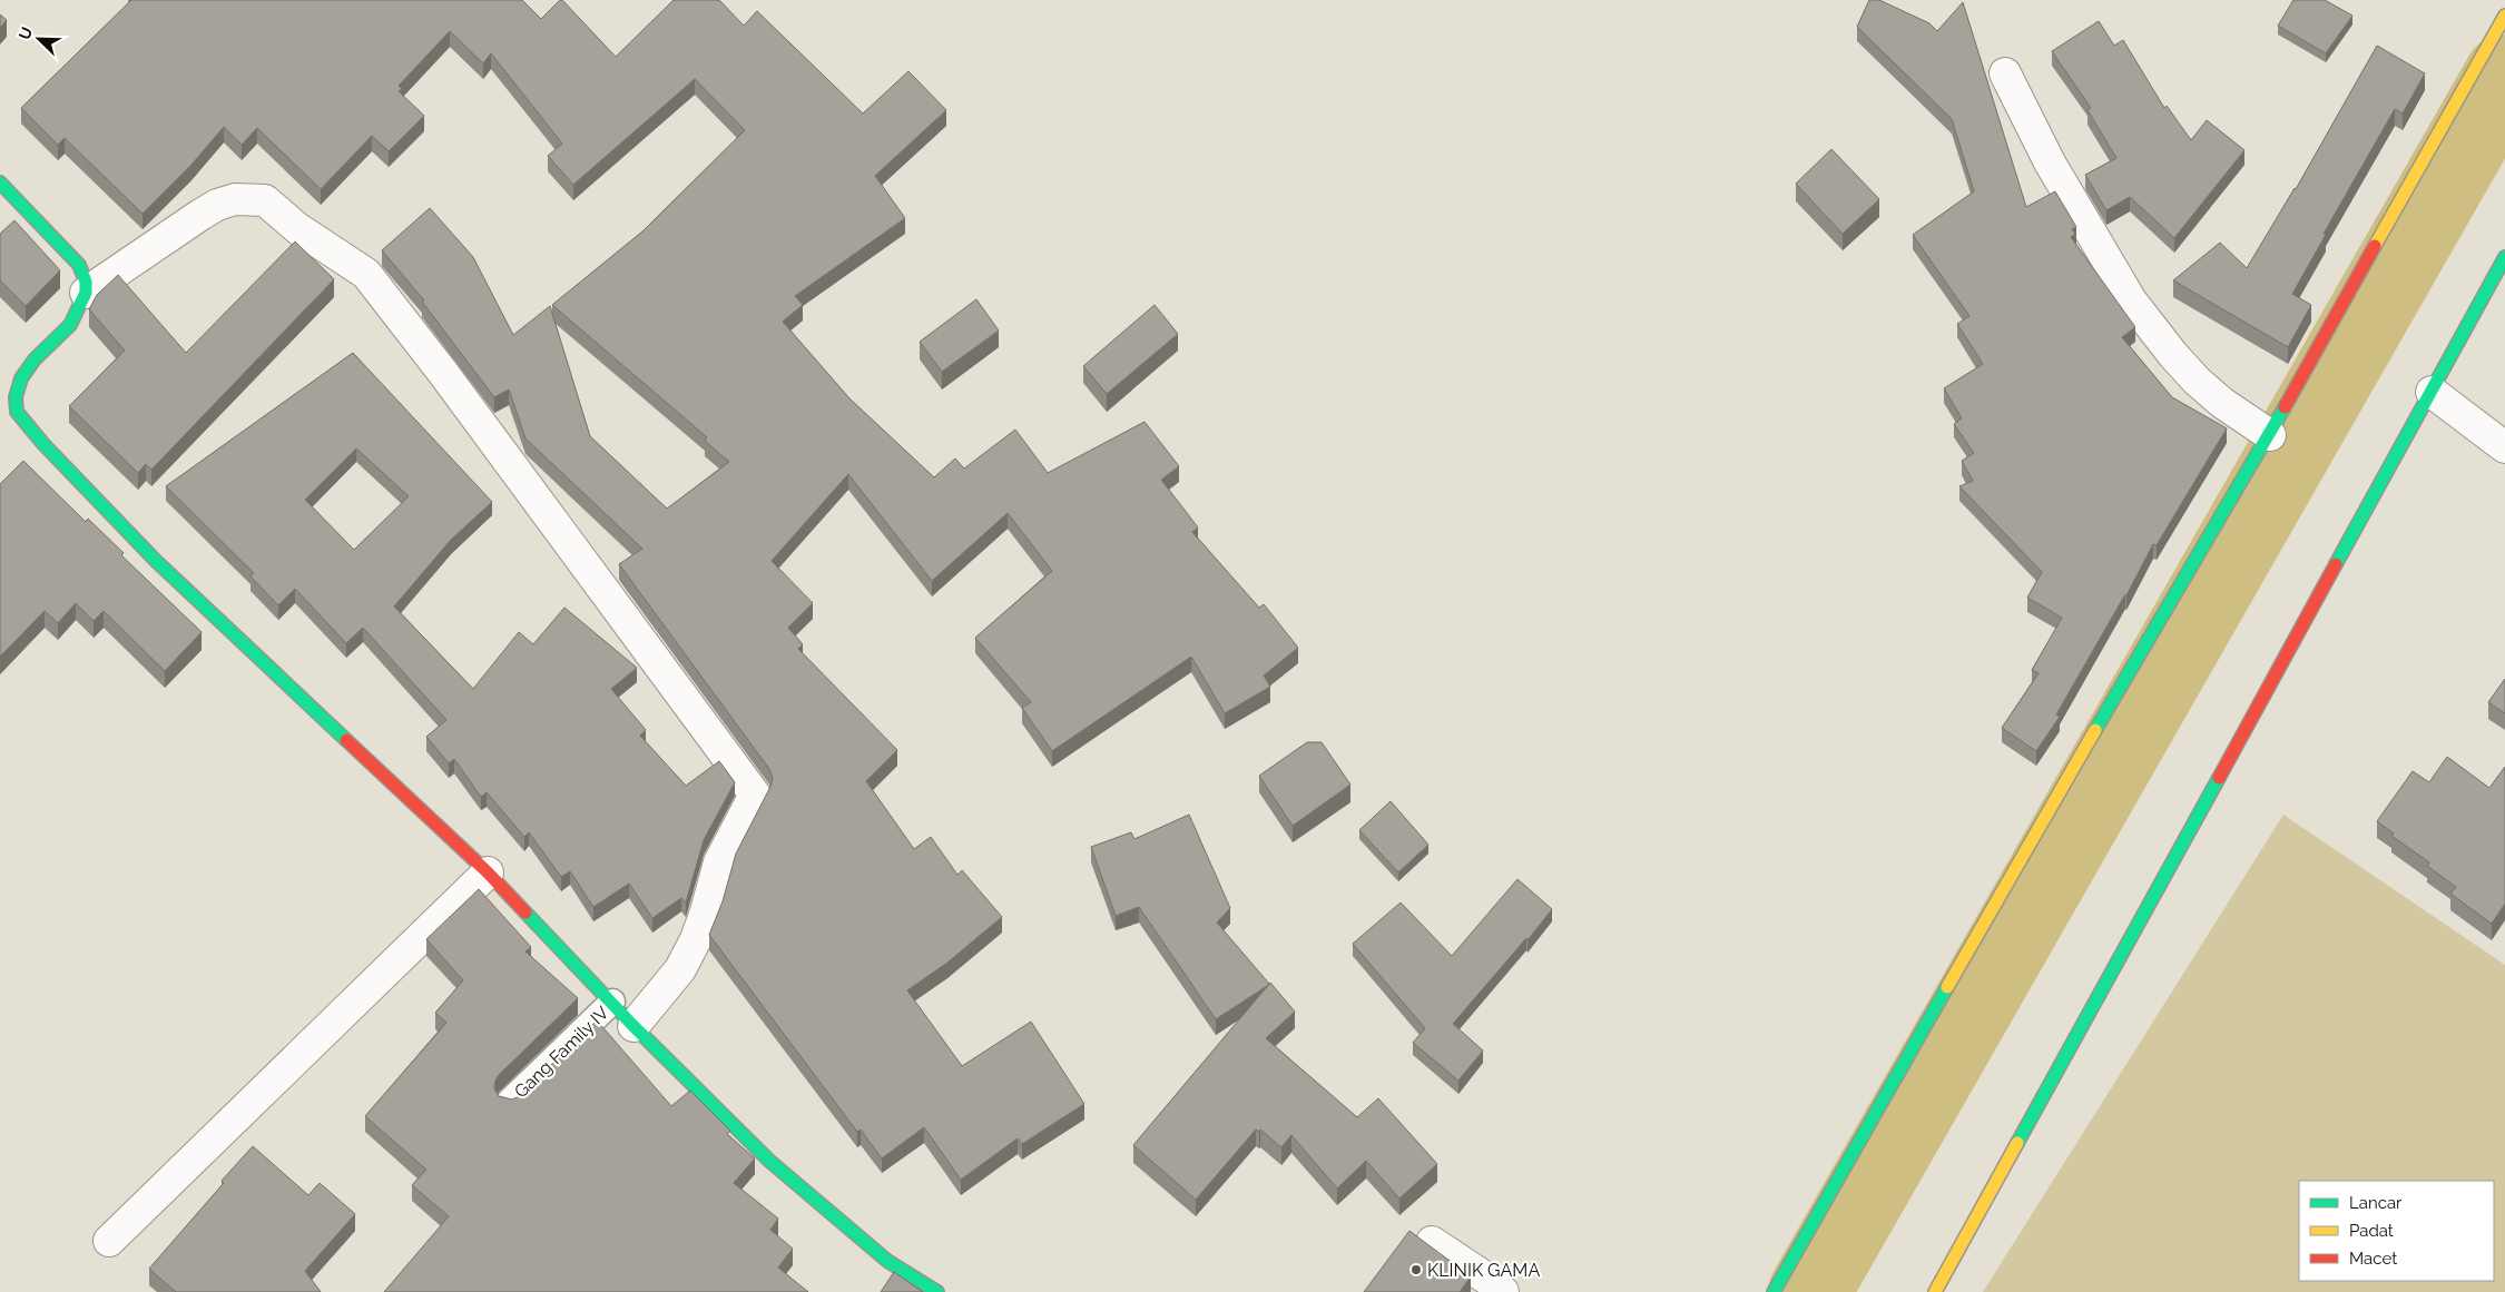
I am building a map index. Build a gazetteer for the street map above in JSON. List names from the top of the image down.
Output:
{
  "streets": {
    "lane": ["Gang Family IV"]
  },
  "places": ["KLINIK GAMA"],
  "legend": ["Lancar", "Padat", "Macet"],
  "north": "top left"
}
